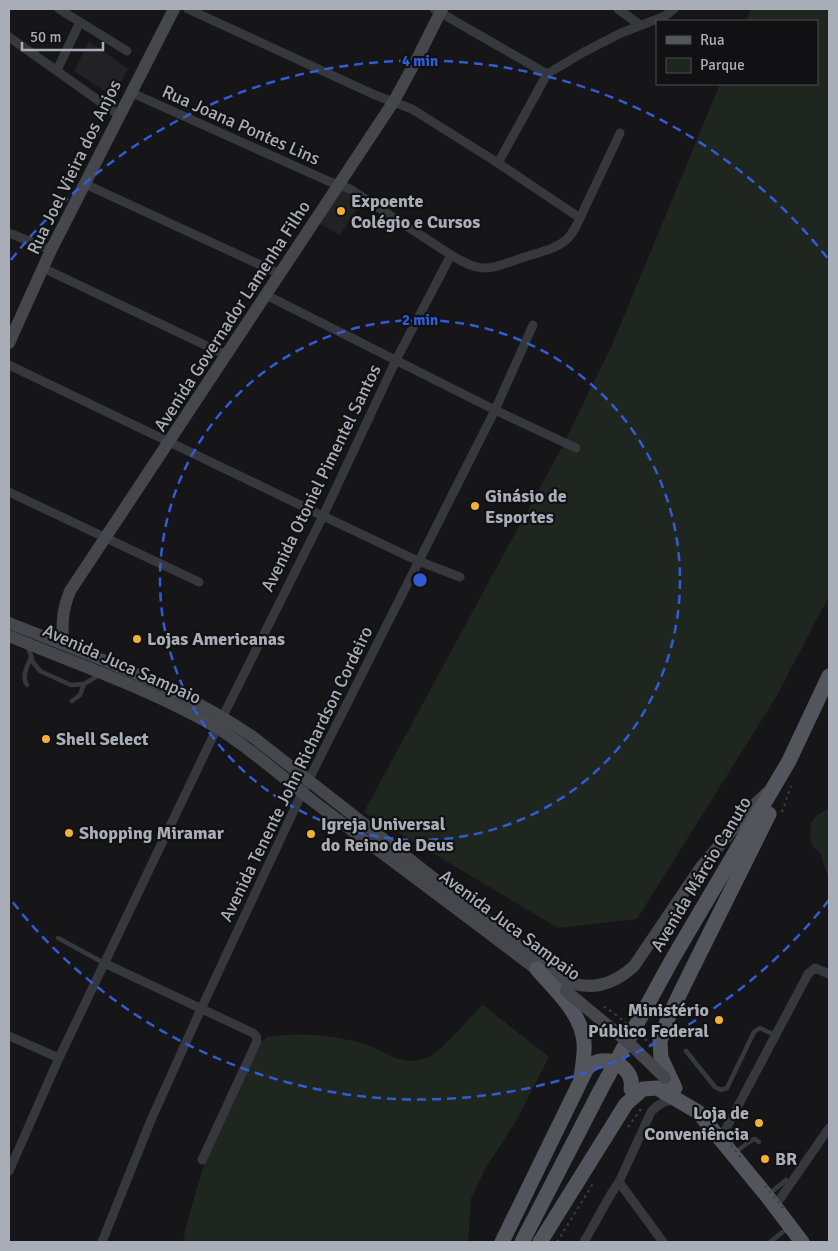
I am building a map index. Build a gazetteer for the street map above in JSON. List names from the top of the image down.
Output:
{
  "streets": {
    "main road": [
      "Rua Joel Vieira dos Anjos",
      "Avenida Governador Lamenha Filho",
      "Avenida Juca Sampaio",
      "Avenida Márcio Canuto"
    ],
    "street": ["Rua Joana Pontes Lins", "Avenida Otoniel Pimentel Santos", "Avenida Tenente John Richardson Cordeiro"]
  },
  "crossings": [
    ["Rua Joana Pontes Lins", "Rua Joel Vieira dos Anjos"],
    ["Rua Joana Pontes Lins", "Avenida Governador Lamenha Filho"],
    ["Rua Joana Pontes Lins", "Avenida Otoniel Pimentel Santos"],
    ["Avenida Governador Lamenha Filho", "Avenida Juca Sampaio"],
    ["Avenida Otoniel Pimentel Santos", "Avenida Juca Sampaio"],
    ["Avenida Juca Sampaio", "Avenida Tenente John Richardson Cordeiro"],
    ["Avenida Juca Sampaio", "Avenida Márcio Canuto"]
  ],
  "places": [
    "Expoente Colégio e Cursos",
    "Ginásio de Esportes",
    "Lojas Americanas",
    "Shell Select",
    "Shopping Miramar",
    "Igreja Universal do Reino de Deus",
    "Ministério Público Federal",
    "Loja de Conveniência",
    "BR"
  ],
  "legend": ["Rua", "Parque"],
  "scale_bar": "50 m",
  "rings": ["4 min", "2 min"]
}
